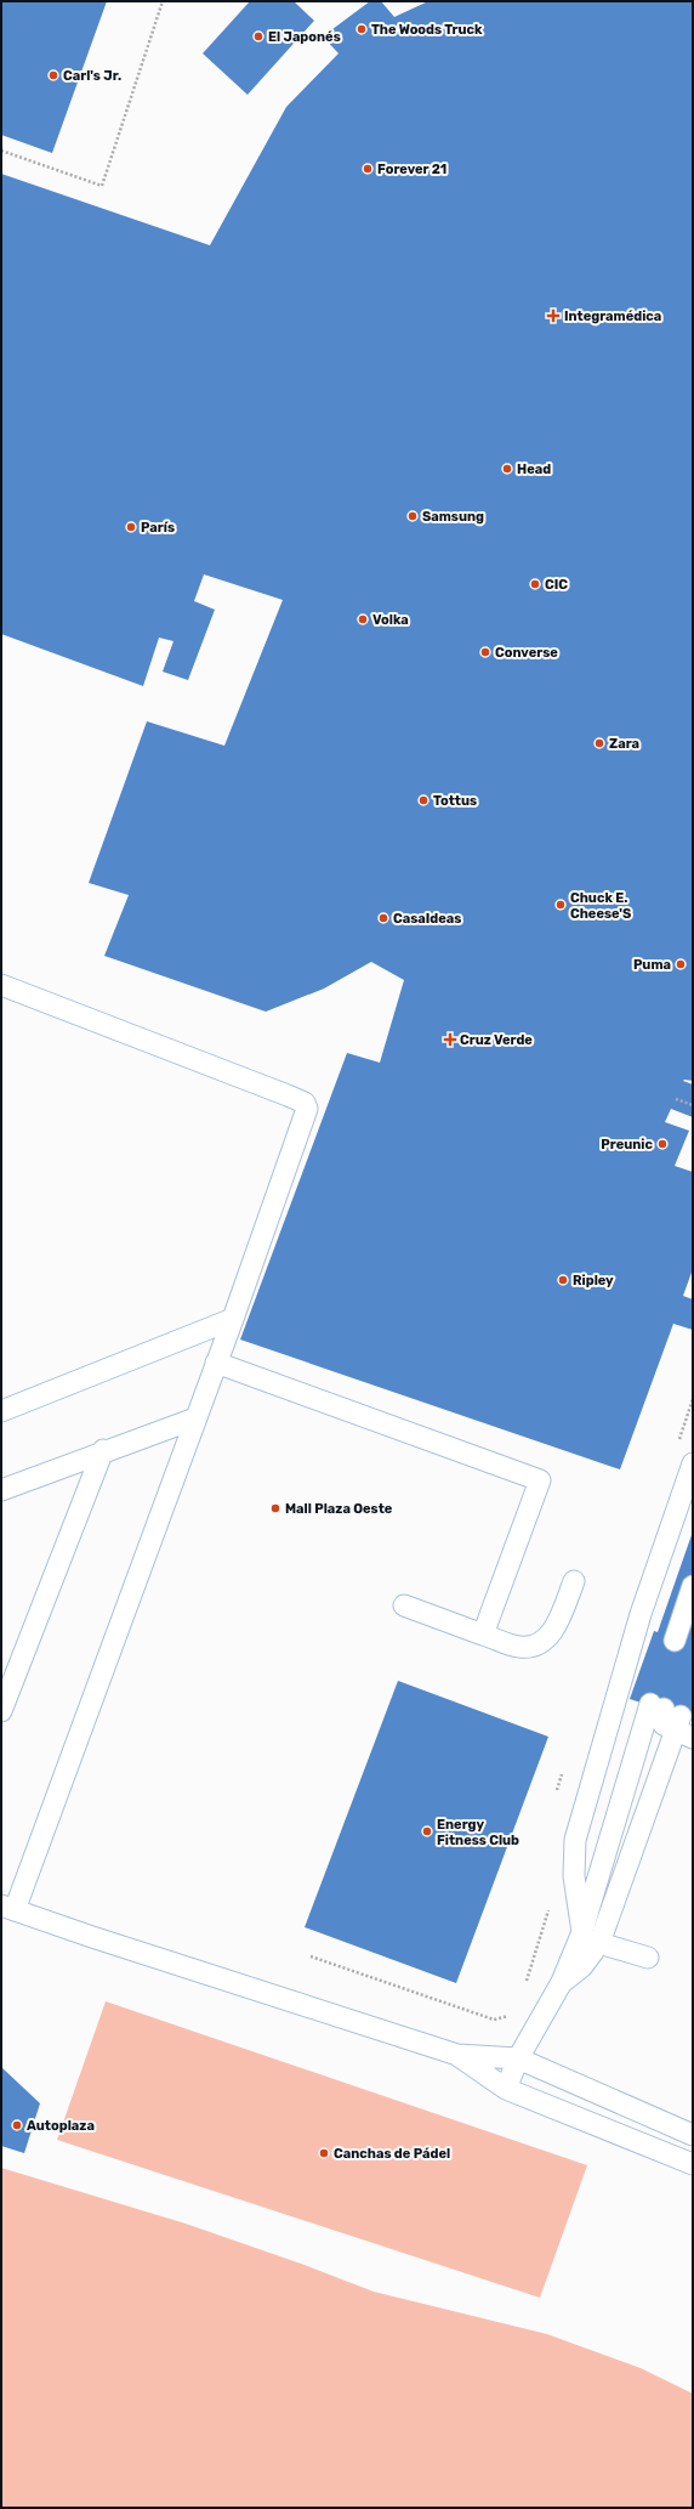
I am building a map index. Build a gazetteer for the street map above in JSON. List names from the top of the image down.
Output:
{
  "places": {
    "other": [
      "The Woods Truck",
      "El Japonés",
      "Carl's Jr.",
      "Forever 21",
      "Head",
      "Samsung",
      "París",
      "CIC",
      "Volka",
      "Converse",
      "Zara",
      "Tottus",
      "Chuck E. Cheese'S",
      "CasaIdeas",
      "Puma",
      "Preunic",
      "Ripley",
      "Mall Plaza Oeste",
      "Energy Fitness Club",
      "Autoplaza",
      "Canchas de Pádel"
    ],
    "health": ["Integramédica", "Cruz Verde"]
  }
}
